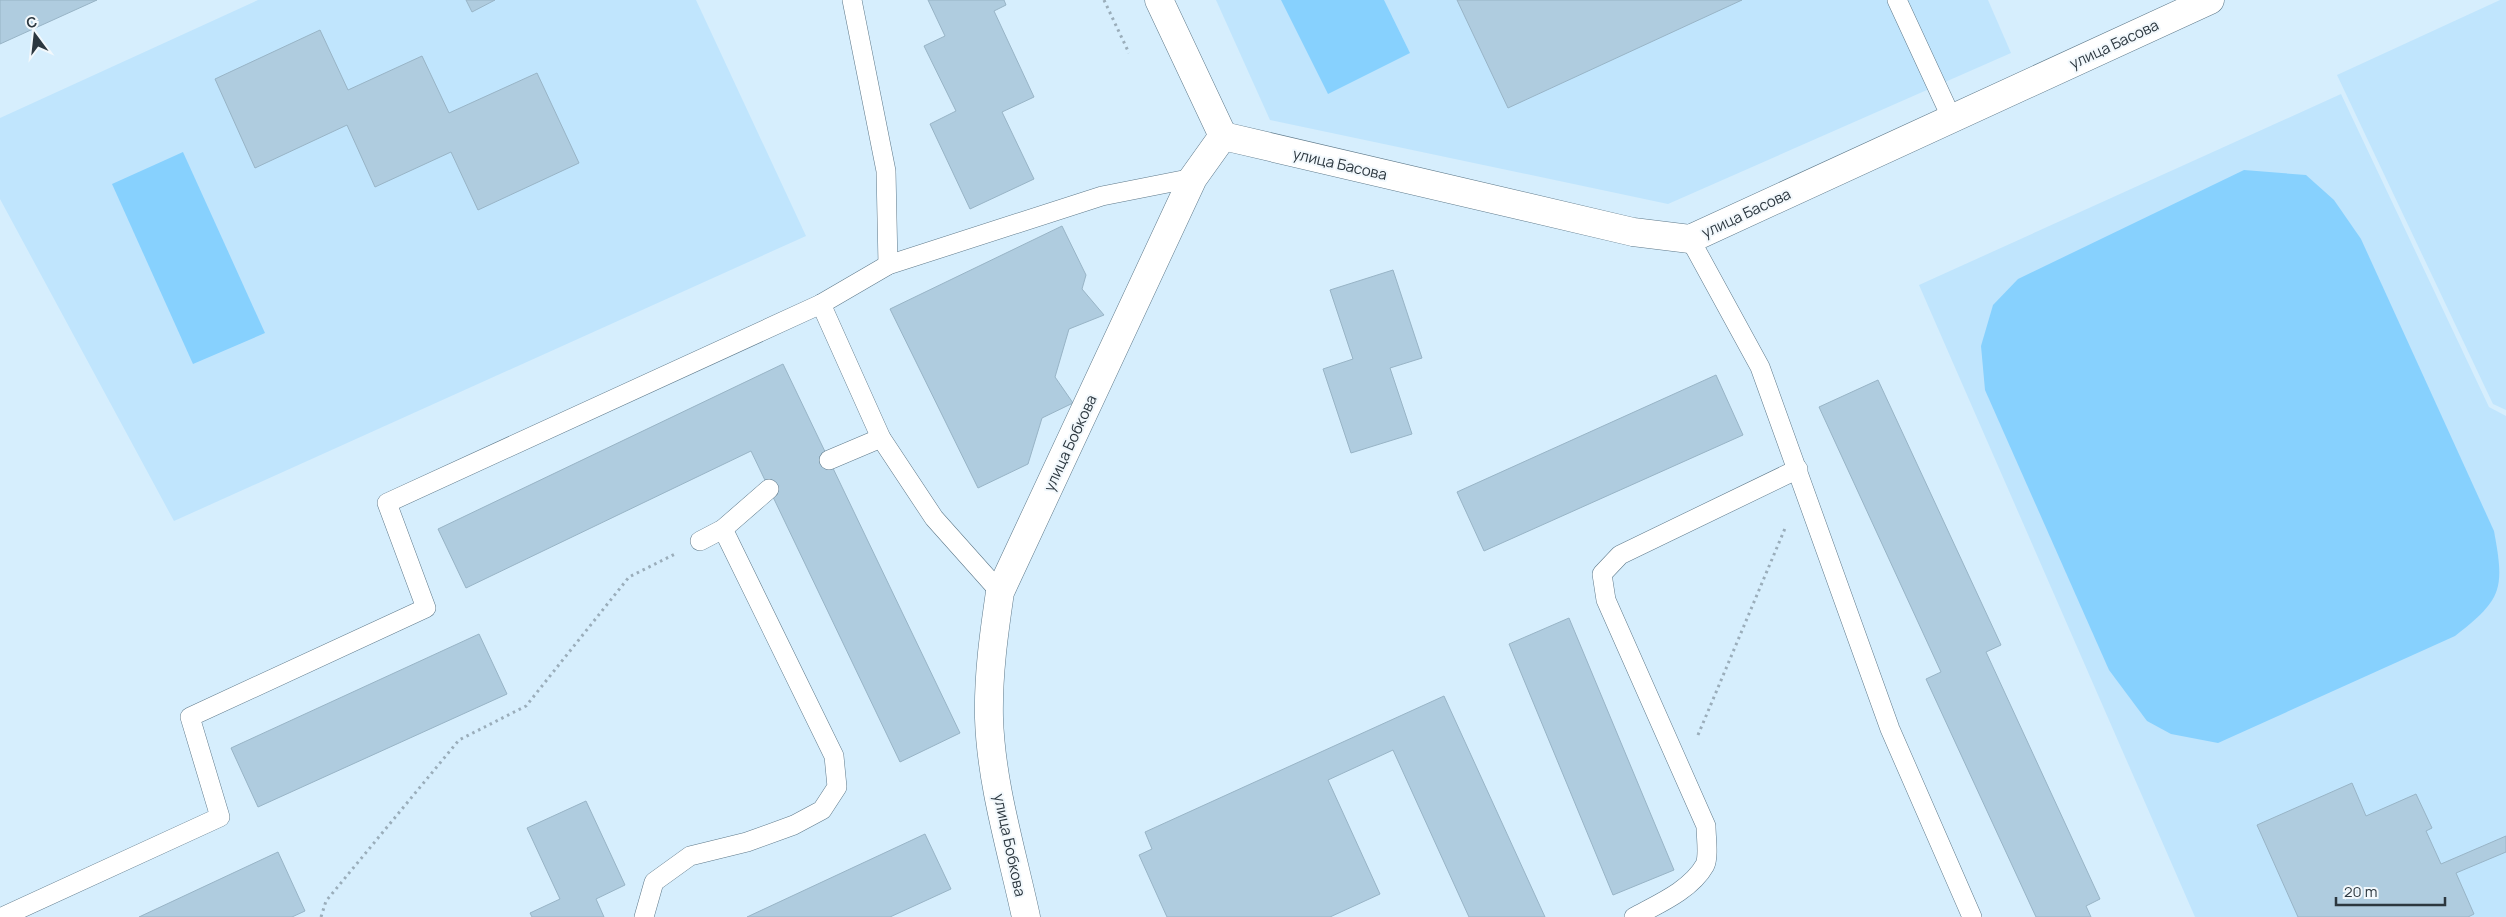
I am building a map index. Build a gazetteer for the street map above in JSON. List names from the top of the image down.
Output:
{
  "streets": {
    "street": ["улица Басова", "улица Бобкова"]
  },
  "crossings": [
    ["улица Басова", "улица Бобкова"]
  ],
  "scale_bar": "20 m",
  "north": "top"
}
